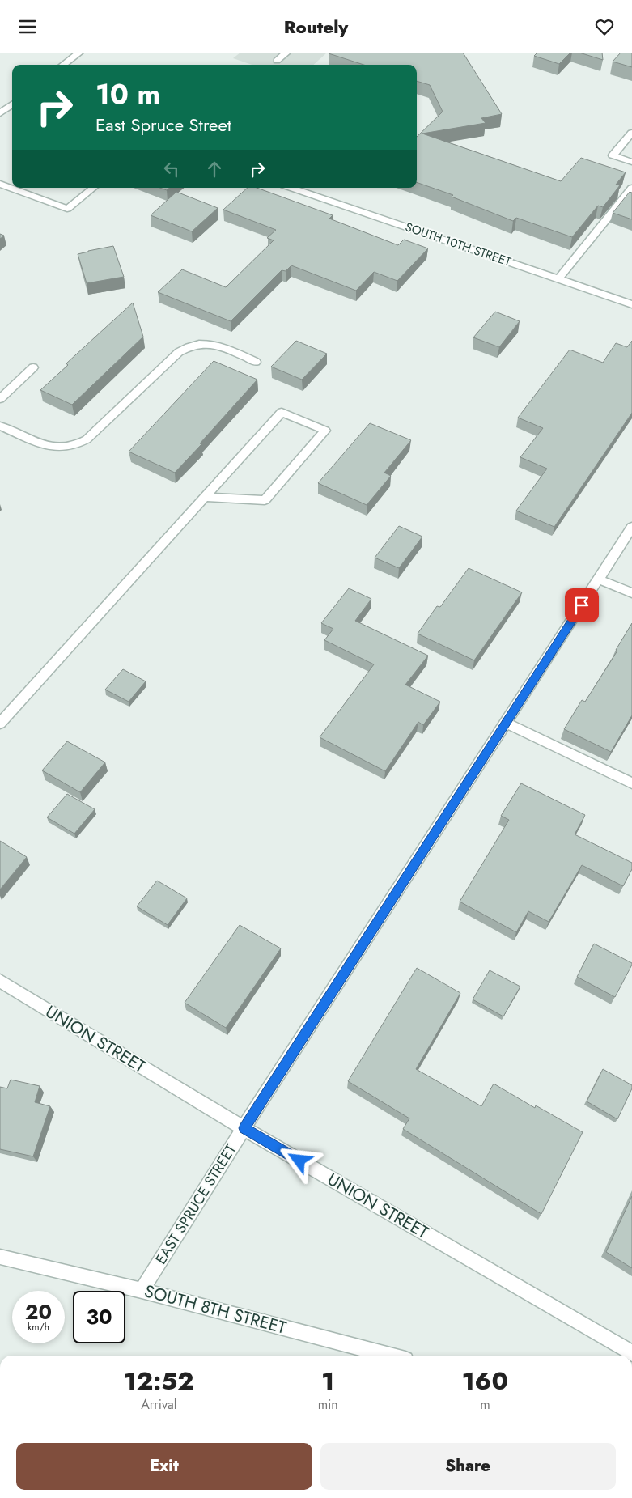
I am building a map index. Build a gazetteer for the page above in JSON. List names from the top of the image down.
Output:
{
  "streets": {
    "street": [
      "SOUTH 10TH STREET",
      "UNION STREET",
      "EAST SPRUCE STREET",
      "SOUTH 8TH STREET"
    ]
  },
  "crossings": [
    ["UNION STREET", "EAST SPRUCE STREET"],
    ["EAST SPRUCE STREET", "SOUTH 8TH STREET"]
  ],
  "page": {
    "header": "Routely",
    "turn": ["10 m", "East Spruce Street"],
    "speed": "20 km/h",
    "limit": "30",
    "eta": [
      "12:52",
      "Arrival",
      "1",
      "min",
      "160",
      "m"
    ],
    "buttons": ["Exit", "Share"]
  }
}
